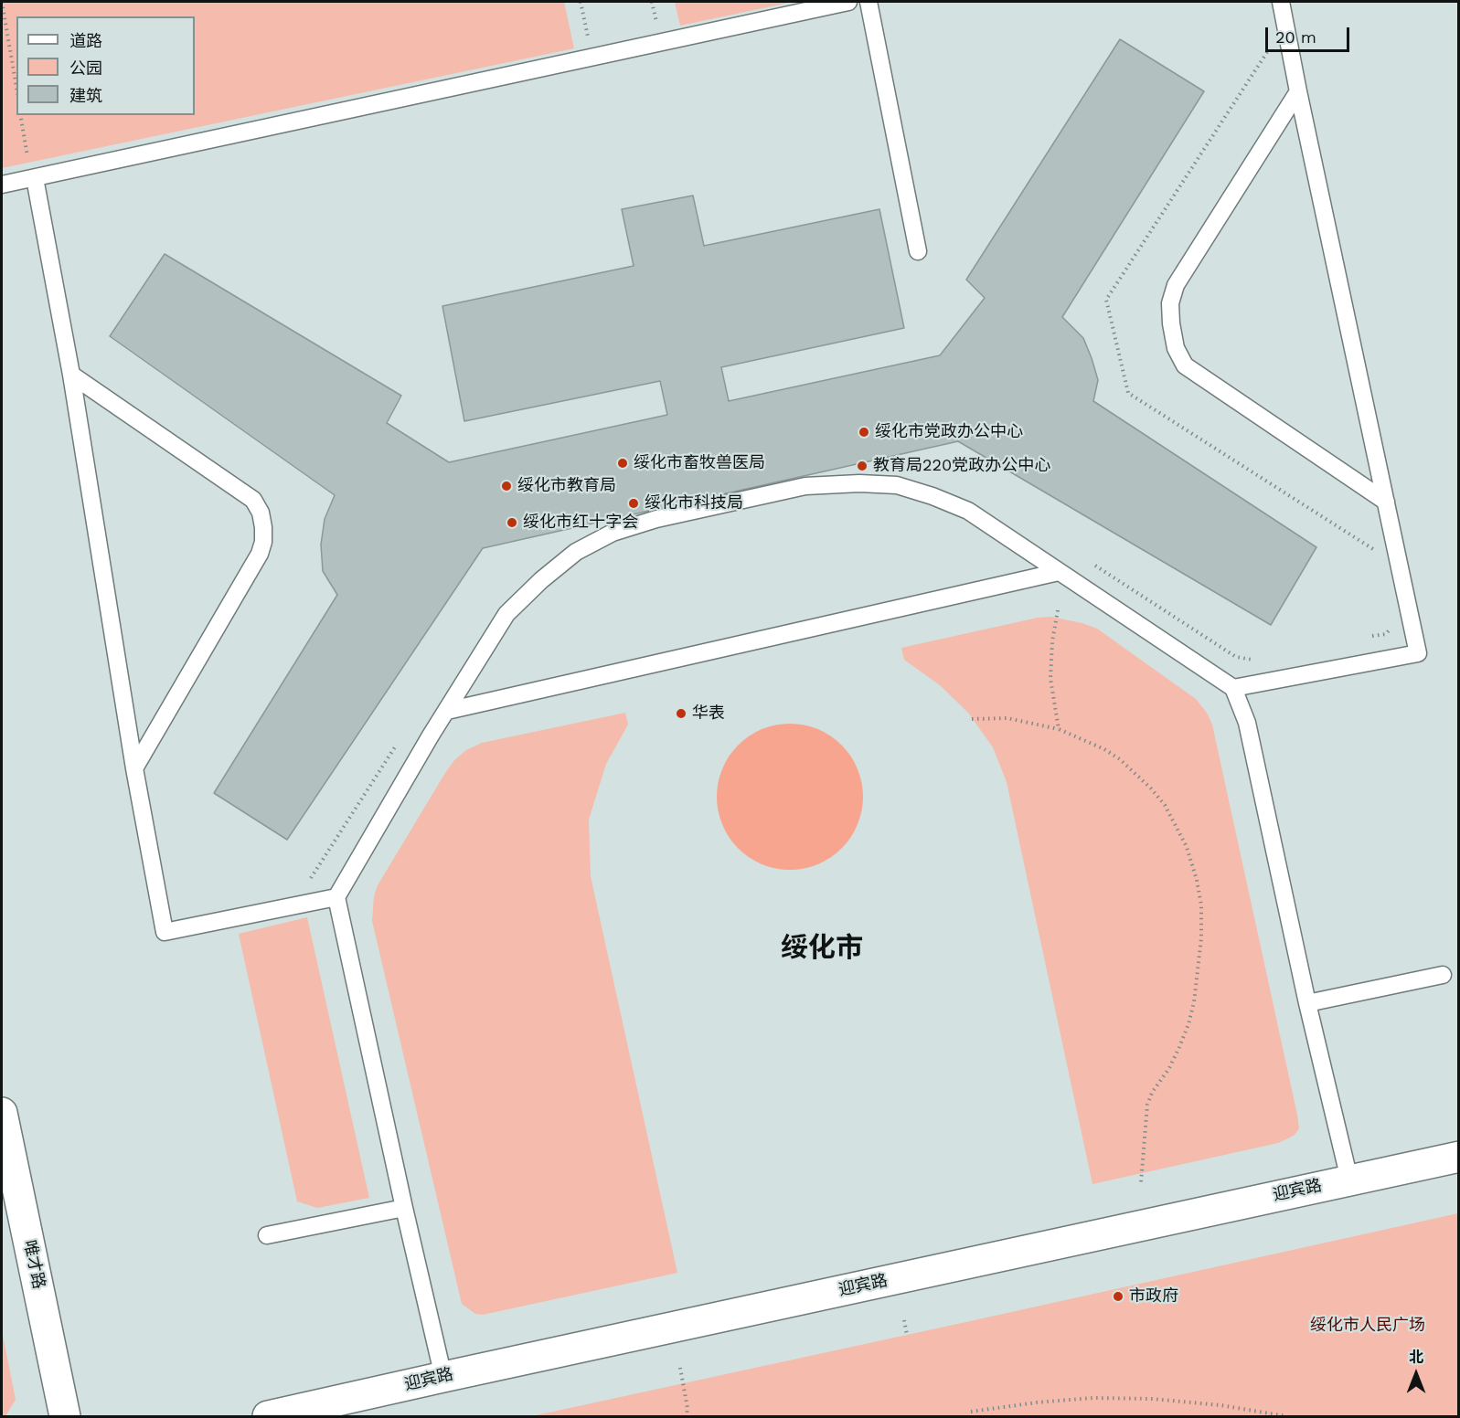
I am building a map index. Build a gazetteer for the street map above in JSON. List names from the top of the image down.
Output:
{
  "streets": {
    "main road": ["迎宾路", "唯才路"]
  },
  "districts": ["绥化市"],
  "parks": ["绥化市人民广场"],
  "places": [
    "绥化市党政办公中心",
    "绥化市畜牧兽医局",
    "教育局220党政办公中心",
    "绥化市教育局",
    "绥化市科技局",
    "绥化市红十字会",
    "华表",
    "市政府"
  ],
  "legend": ["道路", "公园", "建筑"],
  "scale_bar": "20 m",
  "north": "top"
}
